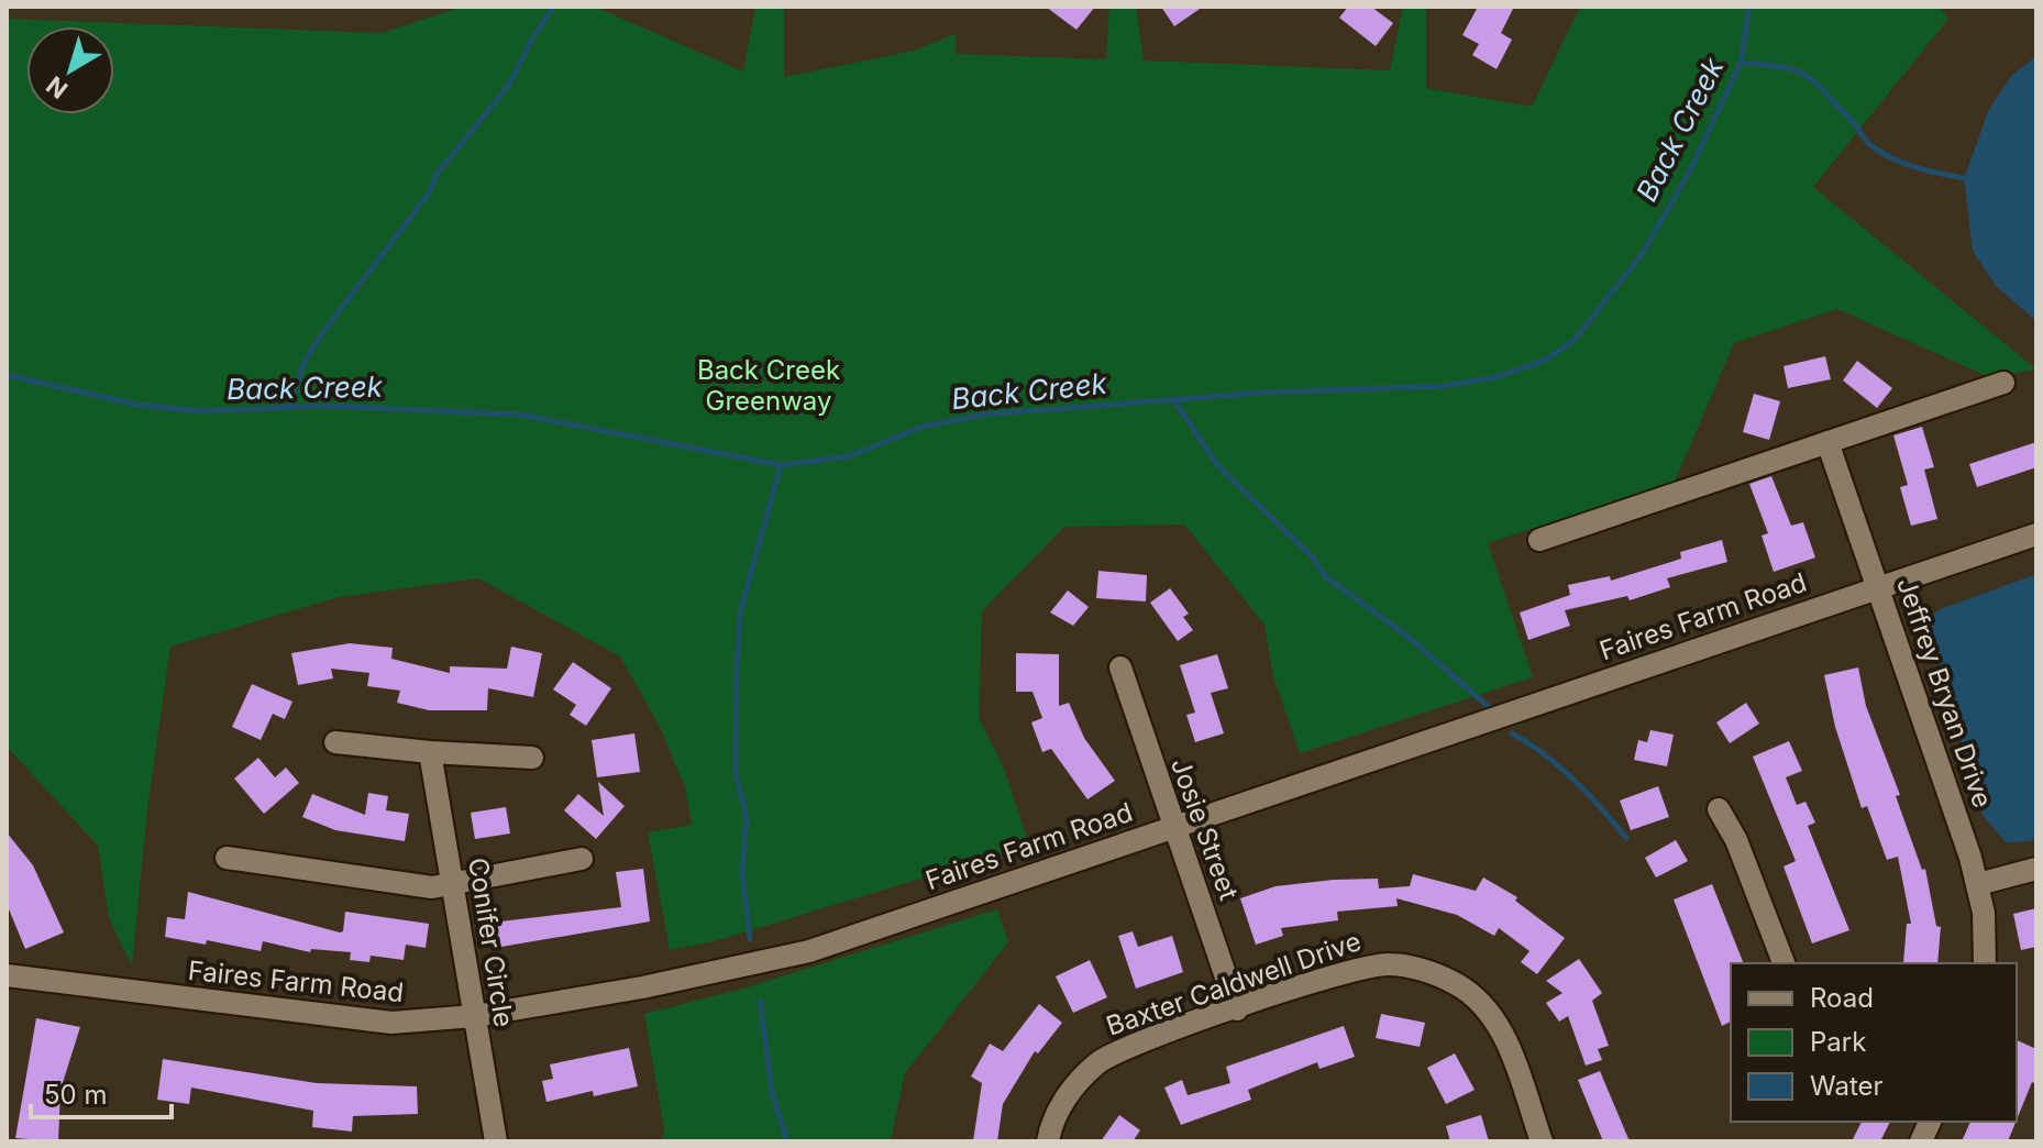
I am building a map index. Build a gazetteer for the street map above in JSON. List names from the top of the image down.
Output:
{
  "streets": {
    "street": [
      "Faires Farm Road",
      "Jeffrey Bryan Drive",
      "Josie Street",
      "Conifer Circle",
      "Baxter Caldwell Drive"
    ]
  },
  "crossings": [
    ["Faires Farm Road", "Jeffrey Bryan Drive"],
    ["Faires Farm Road", "Josie Street"],
    ["Faires Farm Road", "Conifer Circle"],
    ["Josie Street", "Baxter Caldwell Drive"]
  ],
  "water": ["Back Creek"],
  "parks": ["Back Creek Greenway"],
  "legend": ["Road", "Park", "Water"],
  "scale_bar": "50 m",
  "north": "bottom left"
}
